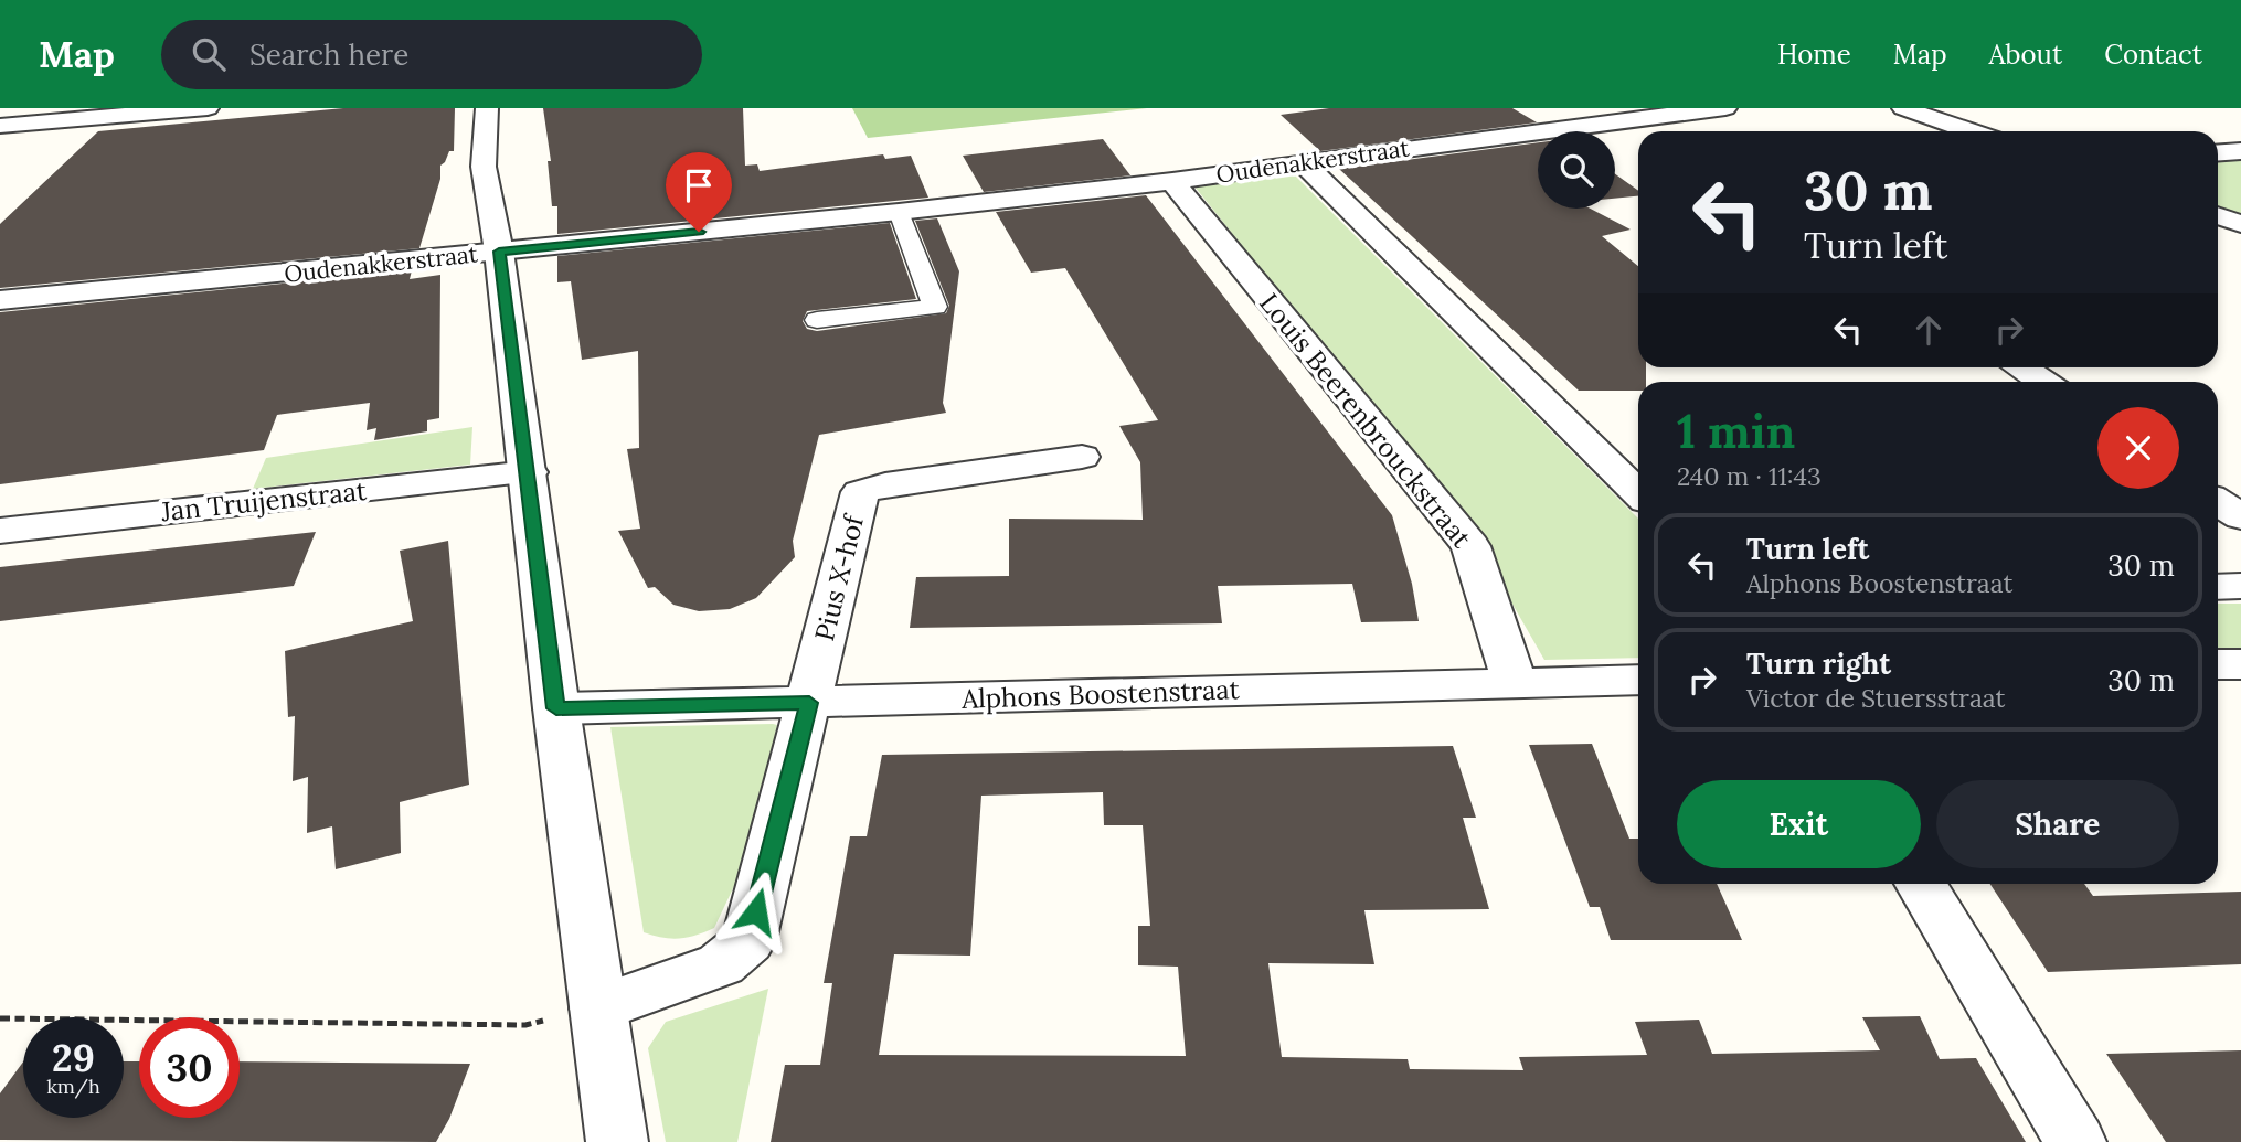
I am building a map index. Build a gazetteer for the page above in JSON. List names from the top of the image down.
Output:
{
  "streets": {
    "street": [
      "Oudenakkerstraat",
      "Louis Beerenbrouckstraat",
      "Jan Truijenstraat",
      "Pius X-hof",
      "Alphons Boostenstraat"
    ]
  },
  "crossings": [
    ["Oudenakkerstraat", "Louis Beerenbrouckstraat"],
    ["Louis Beerenbrouckstraat", "Alphons Boostenstraat"],
    ["Pius X-hof", "Alphons Boostenstraat"]
  ],
  "page": {
    "header": "Map",
    "search": "Search here",
    "nav": [
      "Home",
      "Map",
      "About",
      "Contact"
    ],
    "turn": ["30 m", "Turn left"],
    "heading": ["1 min", "240 m · 11:43"],
    "list": [
      {
        "name": "Turn left",
        "note": "Alphons Boostenstraat",
        "value": "30 m"
      },
      {
        "name": "Turn right",
        "note": "Victor de Stuersstraat",
        "value": "30 m"
      }
    ],
    "buttons": ["Exit", "Share"],
    "speed": "29 km/h",
    "limit": "30"
  }
}
